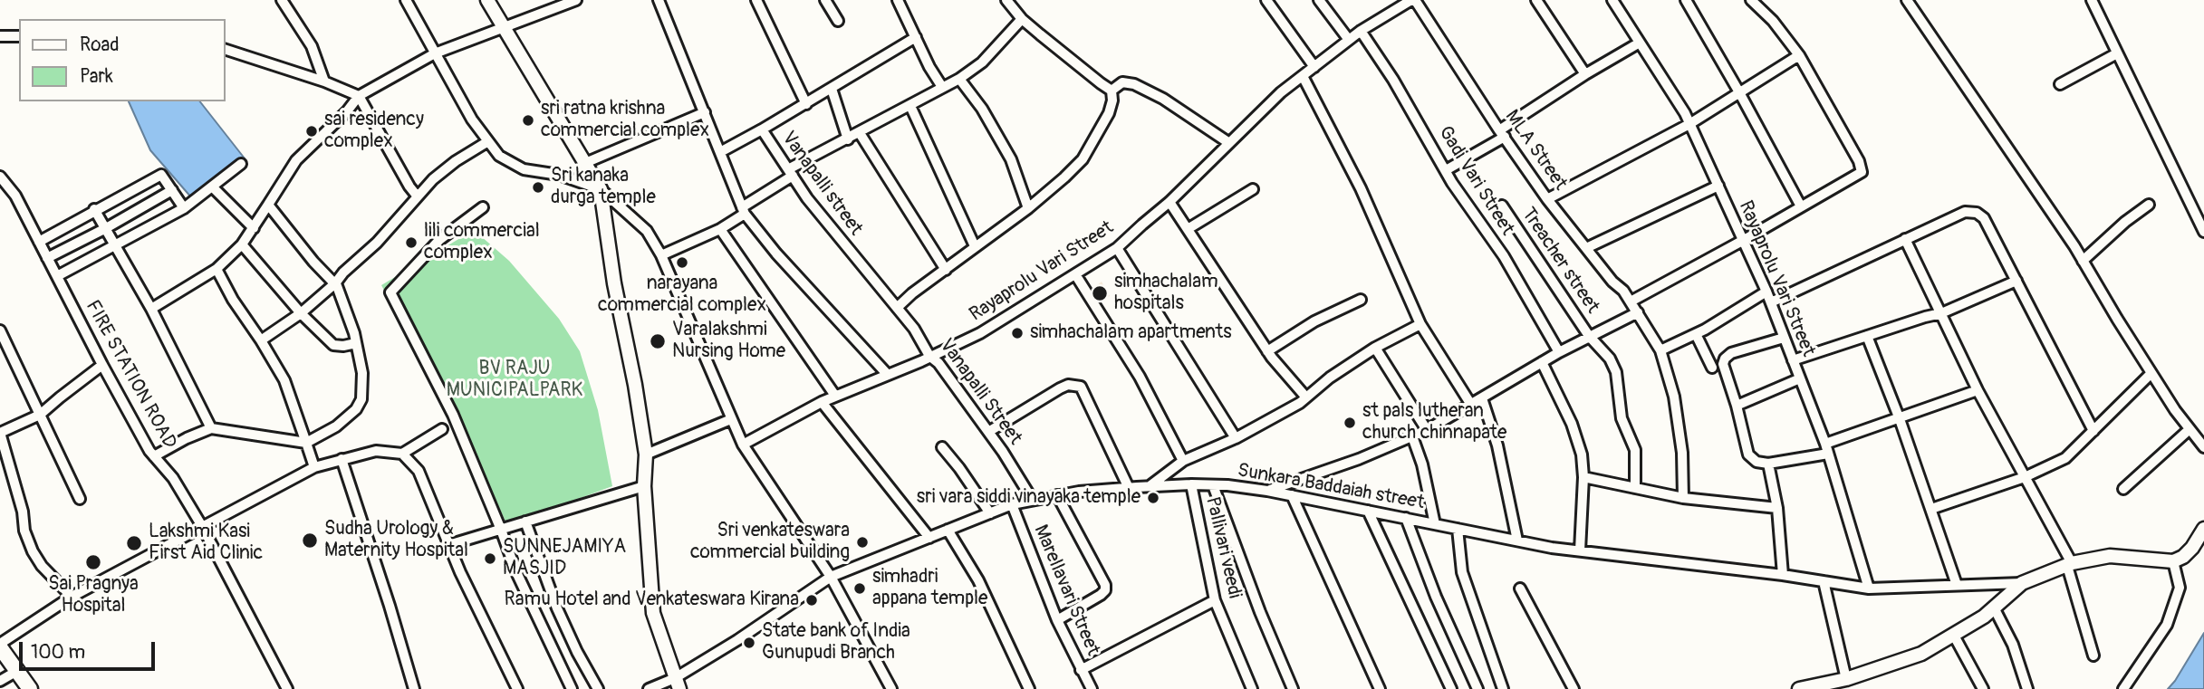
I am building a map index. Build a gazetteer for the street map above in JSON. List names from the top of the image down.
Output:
{
  "streets": {
    "street": [
      "MLA Street",
      "Gadi Vari Street",
      "Vanapalli street",
      "Treacher street",
      "Rayaprolu Vari Street",
      "FIRE STATION ROAD",
      "Vanapalli Street",
      "Sunkara Baddaiah street",
      "Pallivari veedi",
      "Marellavari Street"
    ]
  },
  "crossings": [
    ["MLA Street", "Rayaprolu Vari Street"],
    ["Gadi Vari Street", "Rayaprolu Vari Street"],
    ["Vanapalli street", "Vanapalli Street"],
    ["Rayaprolu Vari Street", "Vanapalli Street"],
    ["Rayaprolu Vari Street", "Sunkara Baddaiah street"],
    ["Vanapalli Street", "Sunkara Baddaiah street"],
    ["Sunkara Baddaiah street", "Pallivari veedi"],
    ["Sunkara Baddaiah street", "Marellavari Street"]
  ],
  "parks": ["BV RAJU MUNICIPALPARK"],
  "places": [
    "sri ratna krishna commercial complex",
    "sai residency complex",
    "Sri kanaka durga temple",
    "lili commercial complex",
    "narayana commercial complex",
    "simhachalam hospitals",
    "simhachalam apartments",
    "Varalakshmi Nursing Home",
    "st pals lutheran church chinnapate",
    "sri vara siddi vinayaka temple",
    "Sudha Urology & Maternity Hospital",
    "Sri venkateswara commercial building",
    "Lakshmi Kasi First Aid Clinic",
    "SUNNEJAMIYA MASJID",
    "Sai Pragnya Hospital",
    "simhadri appana temple",
    "Ramu Hotel and Venkateswara Kirana",
    "State bank of India Gunupudi Branch"
  ],
  "legend": ["Road", "Park"],
  "scale_bar": "100 m"
}
